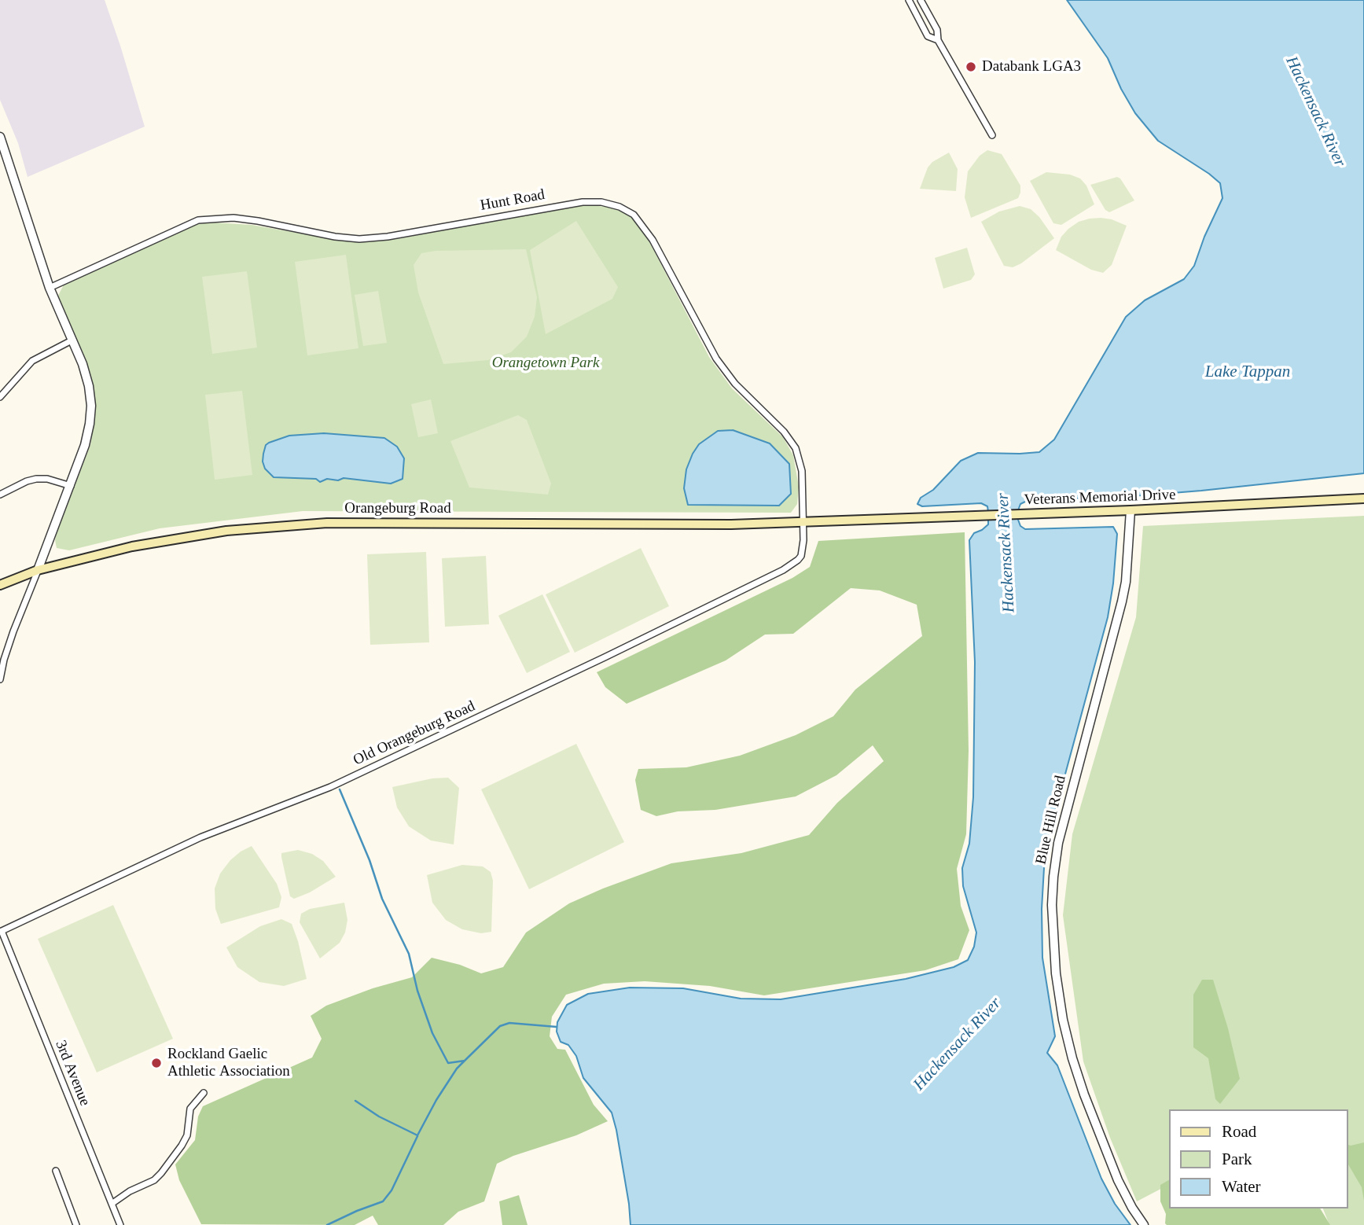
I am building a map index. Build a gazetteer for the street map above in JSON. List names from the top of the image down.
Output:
{
  "streets": {
    "main road": ["Veterans Memorial Drive", "Orangeburg Road"],
    "street": [
      "Hunt Road",
      "Old Orangeburg Road",
      "Blue Hill Road",
      "3rd Avenue"
    ]
  },
  "crossings": [
    ["Hunt Road", "Veterans Memorial Drive"],
    ["Hunt Road", "Orangeburg Road"],
    ["Hunt Road", "Old Orangeburg Road"],
    ["Veterans Memorial Drive", "Orangeburg Road"],
    ["Veterans Memorial Drive", "Old Orangeburg Road"],
    ["Veterans Memorial Drive", "Blue Hill Road"],
    ["Orangeburg Road", "Old Orangeburg Road"],
    ["Old Orangeburg Road", "3rd Avenue"]
  ],
  "water": ["Hackensack River", "Lake Tappan"],
  "parks": ["Orangetown Park"],
  "places": ["Databank LGA3", "Rockland Gaelic Athletic Association"],
  "legend": ["Road", "Park", "Water"]
}
